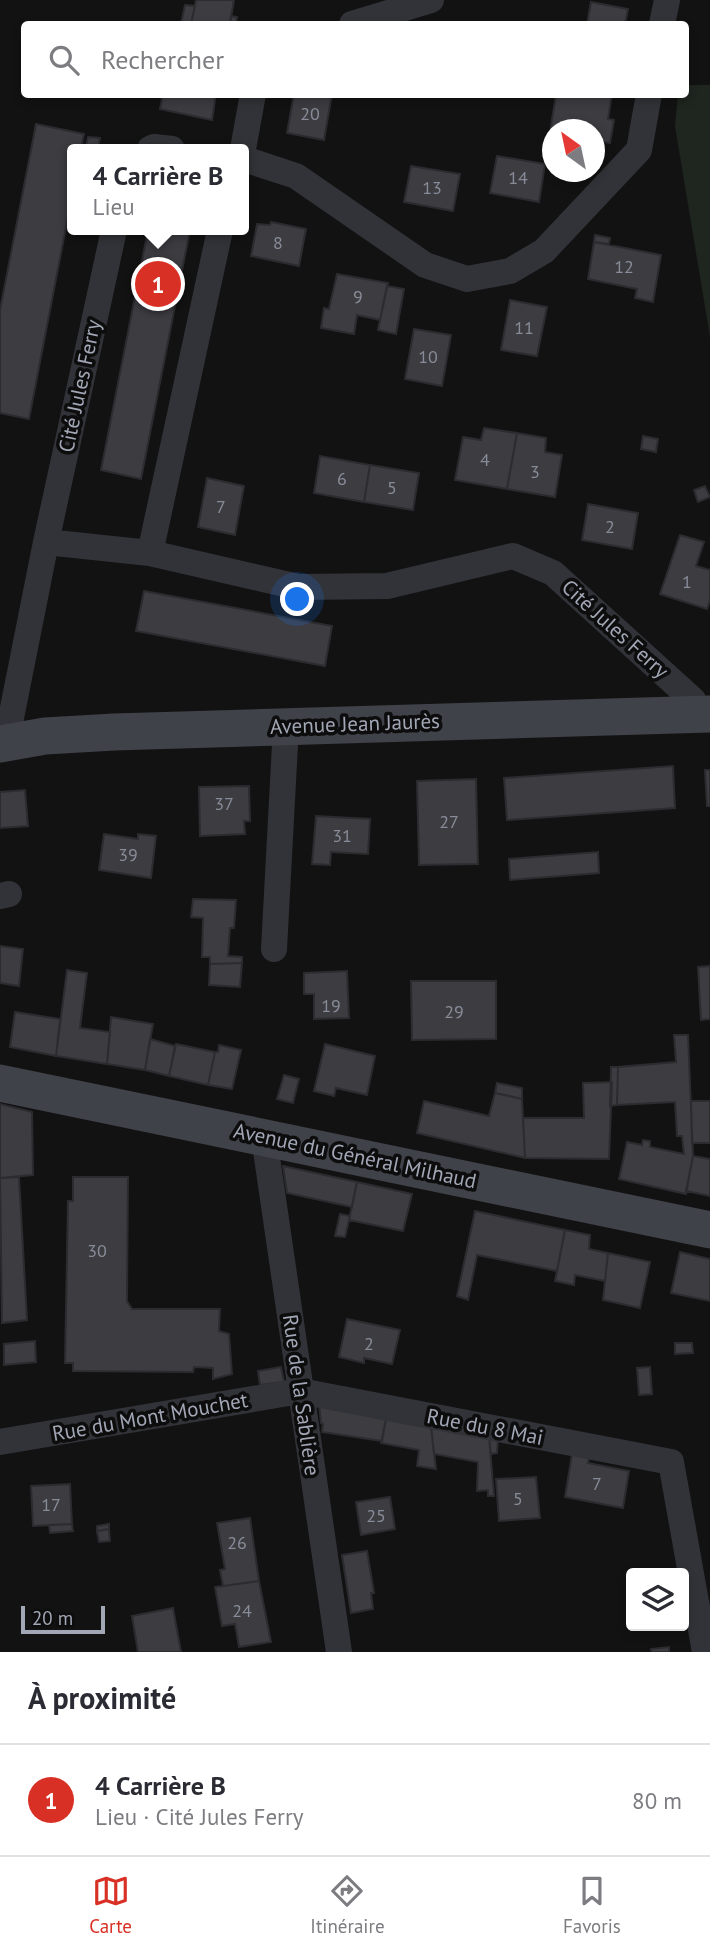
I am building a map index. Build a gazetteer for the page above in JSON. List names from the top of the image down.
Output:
{
  "streets": {
    "main road": ["Avenue Jean Jaurès", "Avenue du Général Milhaud"],
    "street": [
      "Cité Jules Ferry",
      "Rue de la Sablière",
      "Rue du Mont Mouchet",
      "Rue du 8 Mai"
    ]
  },
  "crossings": [
    ["Cité Jules Ferry", "Avenue Jean Jaurès"],
    ["Avenue du Général Milhaud", "Rue de la Sablière"],
    ["Rue de la Sablière", "Rue du Mont Mouchet"],
    ["Rue de la Sablière", "Rue du 8 Mai"],
    ["Rue du Mont Mouchet", "Rue du 8 Mai"]
  ],
  "house_numbers": [
    "20",
    "14",
    "13",
    "8",
    "12",
    "9",
    "11",
    "10",
    "4",
    "3",
    "6",
    "5",
    "7",
    "2",
    "1",
    "37",
    "27",
    "31",
    "39",
    "19",
    "29",
    "30",
    "2",
    "7",
    "5",
    "17",
    "25",
    "26",
    "24"
  ],
  "scale_bar": "20 m",
  "north": "top left",
  "page": {
    "search": "Rechercher",
    "popup": ["4 Carrière B", "Lieu"],
    "pins": "1",
    "scale": "20 m",
    "heading": "À proximité",
    "list": [
      {
        "mark": "1",
        "name": "4 Carrière B",
        "note": "Lieu · Cité Jules Ferry",
        "value": "80 m"
      }
    ],
    "nav": ["Carte", "Itinéraire", "Favoris"]
  }
}
